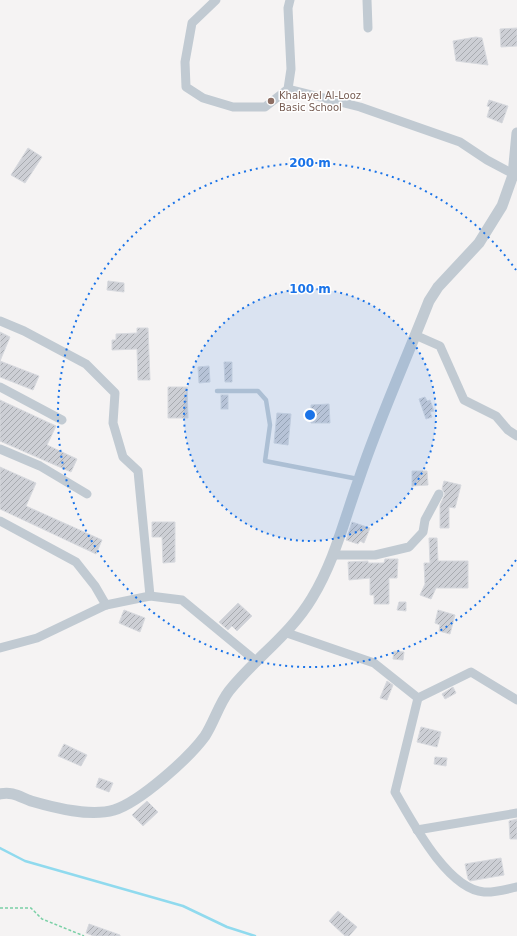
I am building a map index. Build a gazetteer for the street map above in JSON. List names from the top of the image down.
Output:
{
  "places": ["Khalayel Al-Looz Basic School"],
  "rings": ["200 m", "100 m"]
}
